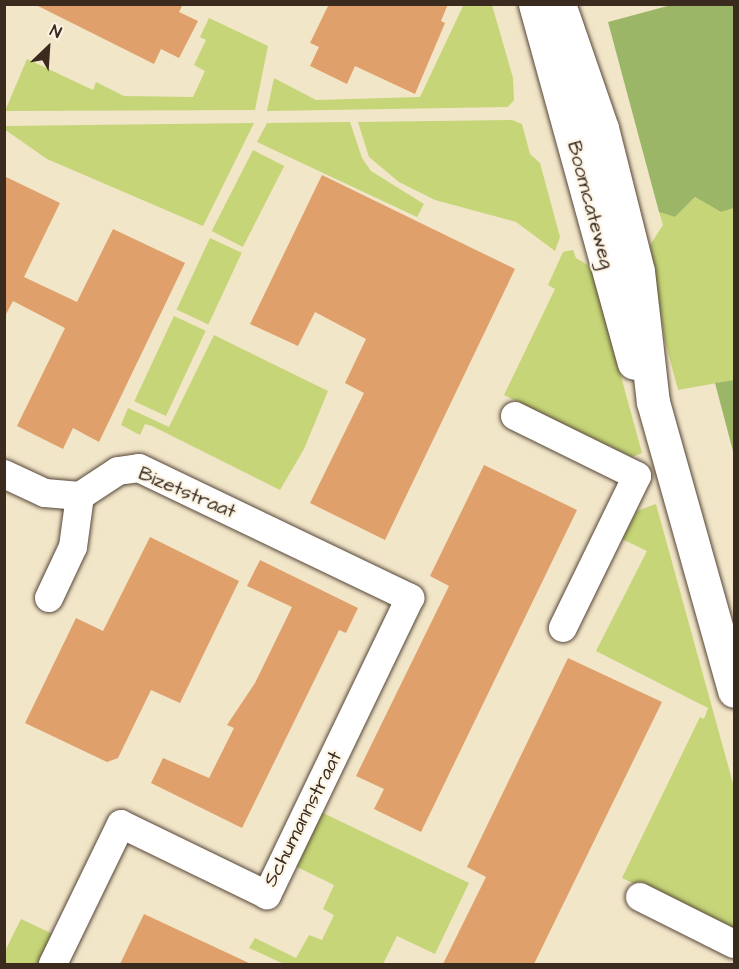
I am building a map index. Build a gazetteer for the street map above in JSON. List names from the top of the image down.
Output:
{
  "streets": {
    "street": ["Boomcateweg", "Bizetstraat", "Schumannstraat"]
  },
  "crossings": [
    ["Bizetstraat", "Schumannstraat"]
  ],
  "north": "top right"
}
